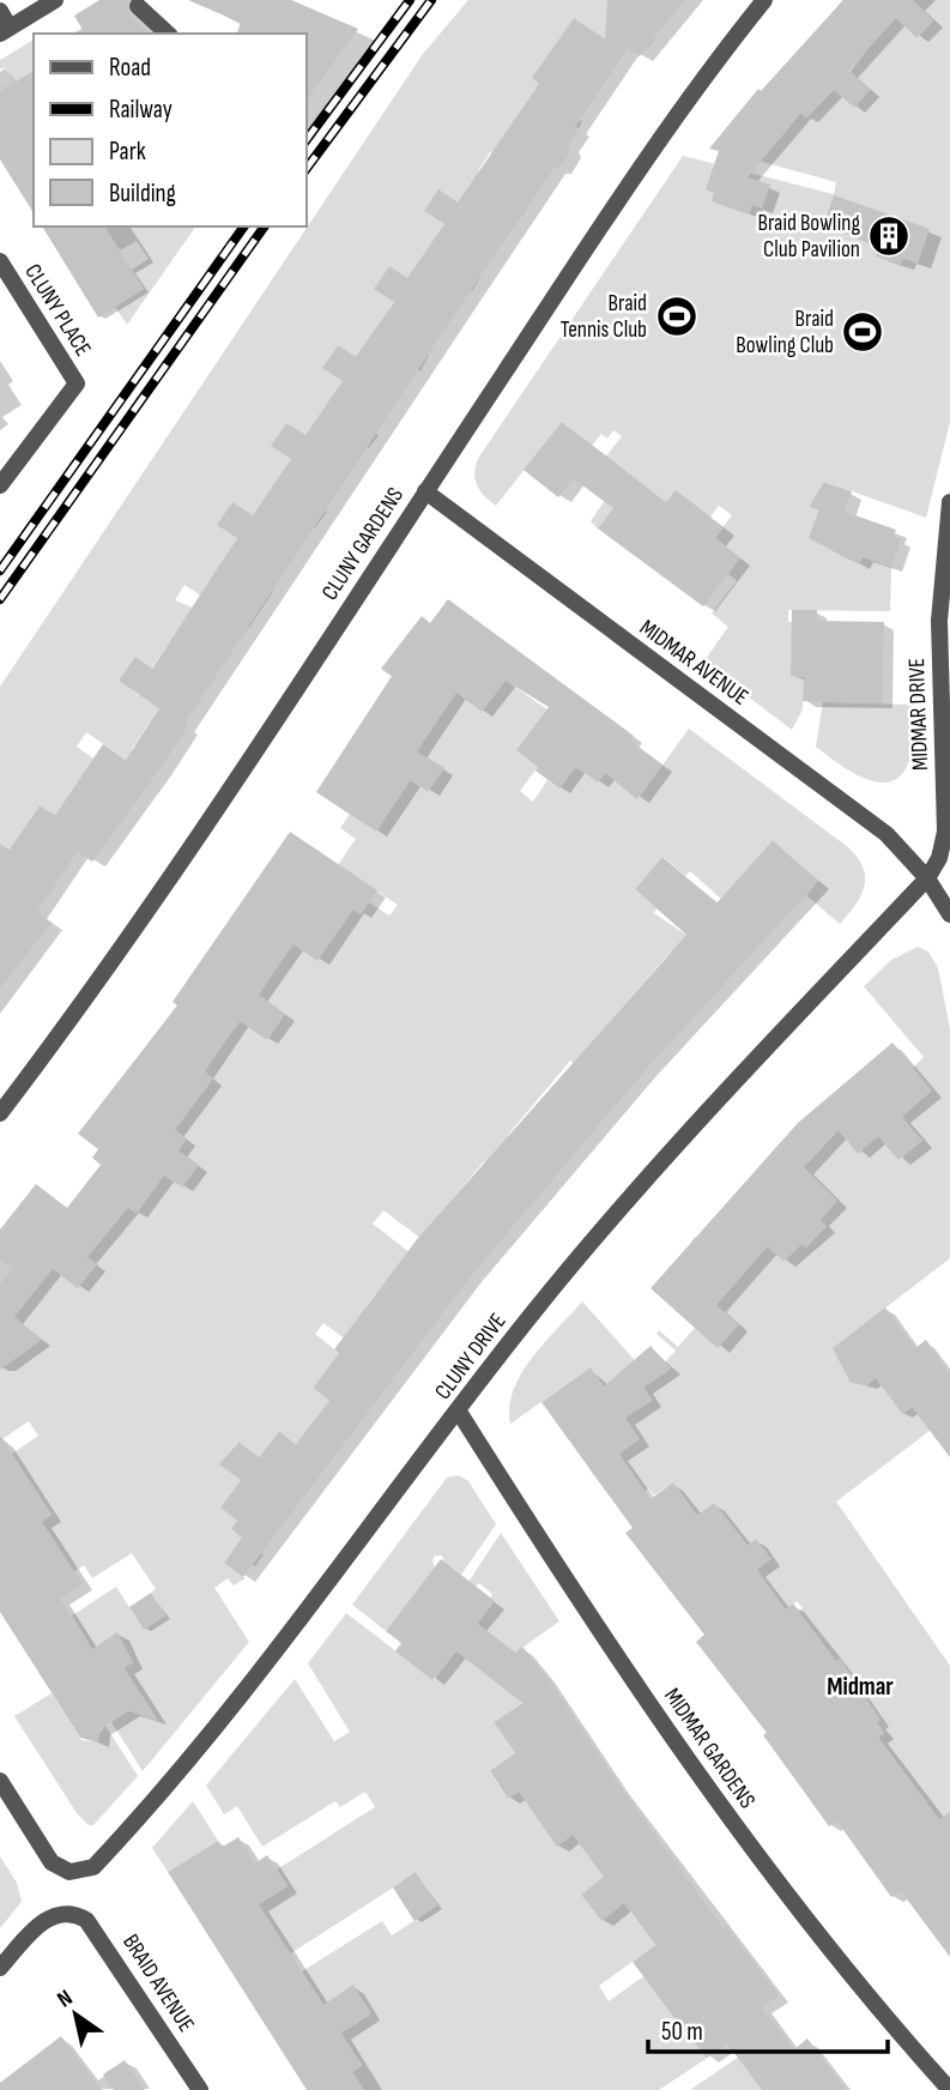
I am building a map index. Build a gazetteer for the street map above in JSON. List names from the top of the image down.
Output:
{
  "streets": {
    "street": [
      "CLUNY PLACE",
      "CLUNY GARDENS",
      "MIDMAR AVENUE",
      "MIDMAR DRIVE",
      "CLUNY DRIVE",
      "MIDMAR GARDENS",
      "BRAID AVENUE"
    ]
  },
  "crossings": [
    ["CLUNY GARDENS", "MIDMAR AVENUE"],
    ["MIDMAR AVENUE", "MIDMAR DRIVE"],
    ["MIDMAR AVENUE", "CLUNY DRIVE"],
    ["MIDMAR DRIVE", "CLUNY DRIVE"],
    ["CLUNY DRIVE", "MIDMAR GARDENS"]
  ],
  "districts": ["Midmar"],
  "places": {
    "building": ["Braid Bowling Club Pavilion"],
    "sports": ["Braid Tennis Club", "Braid Bowling Club"]
  },
  "legend": [
    "Road",
    "Railway",
    "Park",
    "Building"
  ],
  "scale_bar": "50 m",
  "north": "top left"
}
